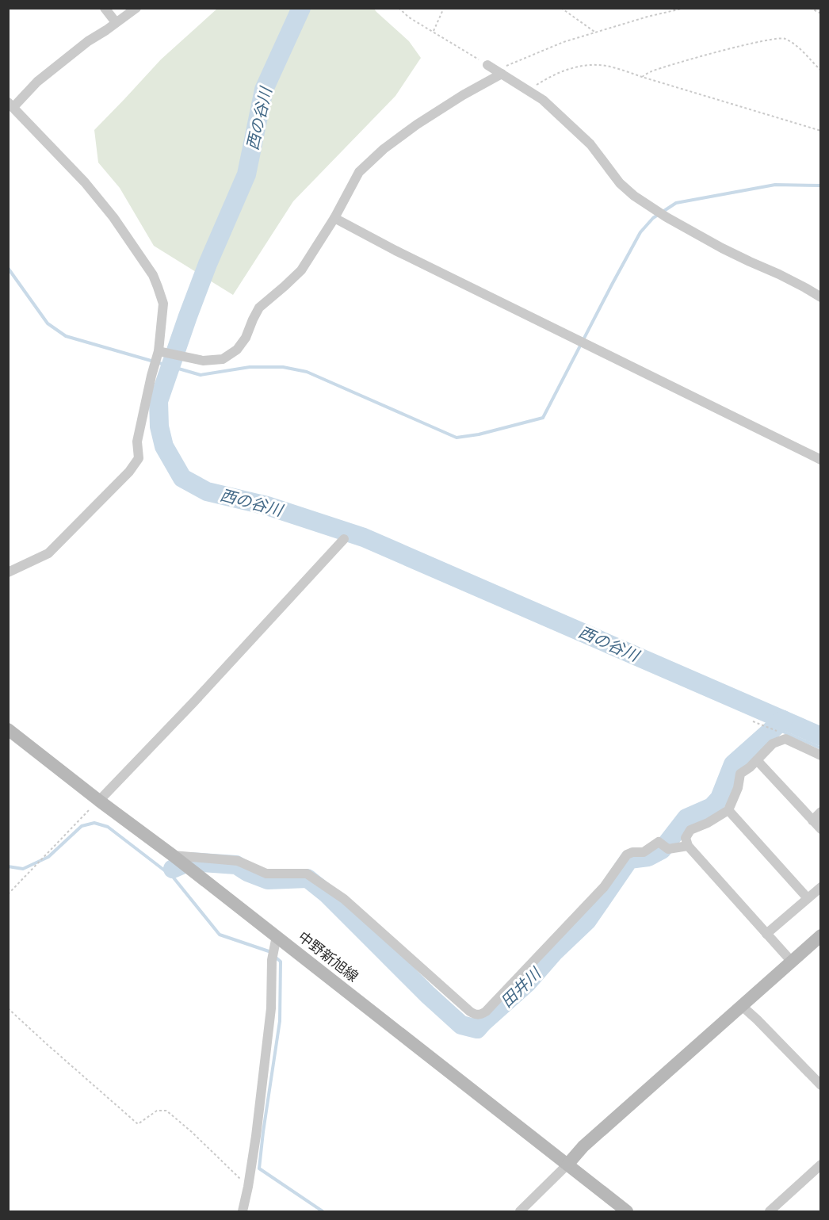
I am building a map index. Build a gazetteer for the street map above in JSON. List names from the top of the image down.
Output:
{
  "streets": {
    "main road": ["中野新旭線"]
  },
  "water": ["西の谷川", "田井川"]
}
